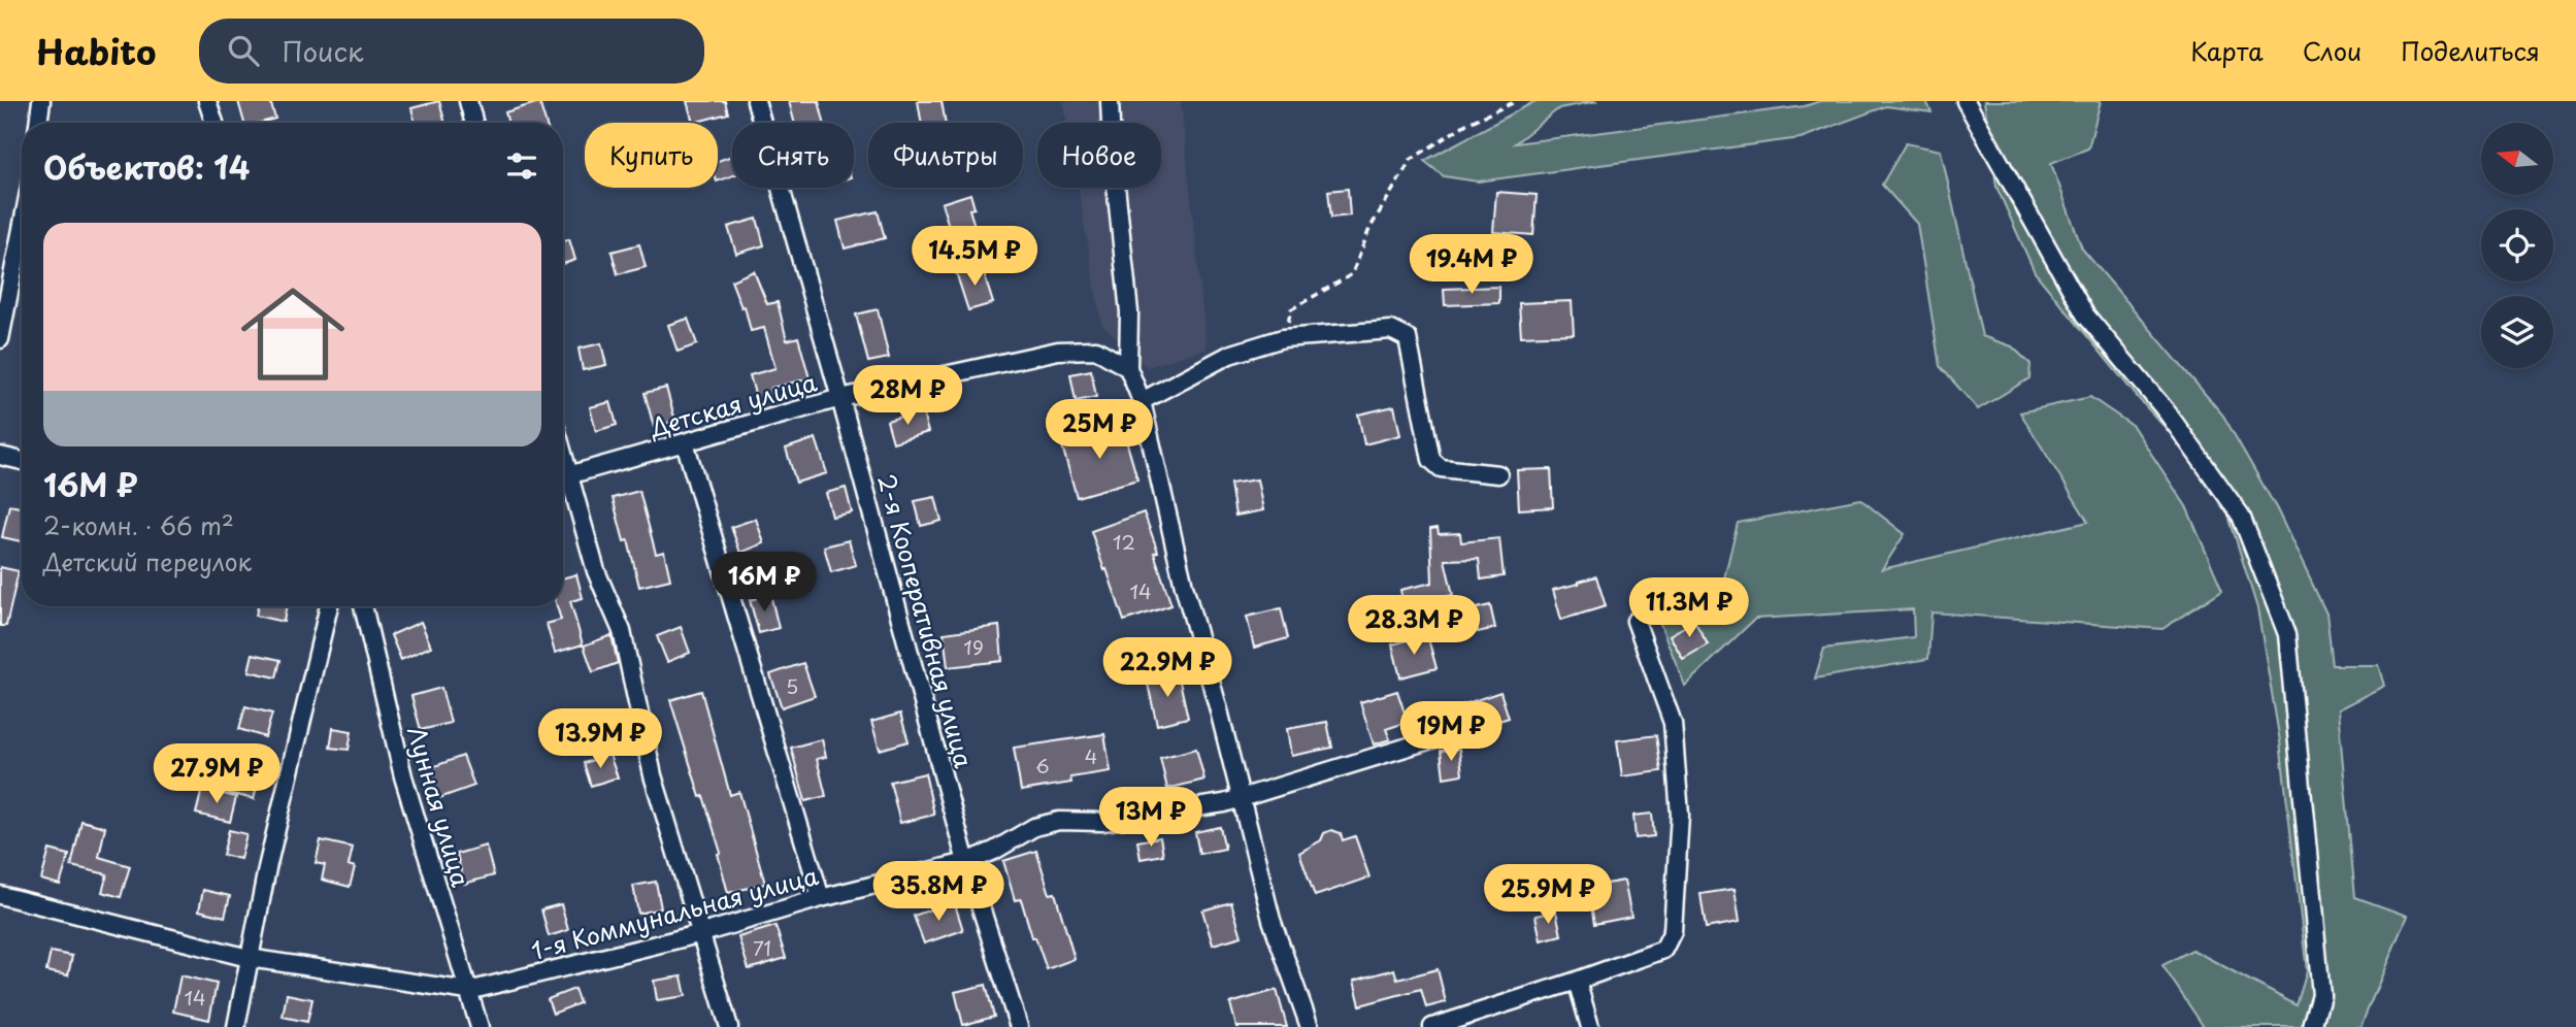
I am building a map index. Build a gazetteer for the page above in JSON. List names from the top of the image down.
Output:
{
  "streets": {
    "street": [
      "Детская улица",
      "2-я Кооперативная улица",
      "Лунная улица",
      "1-я Коммунальная улица"
    ]
  },
  "crossings": [
    ["Детская улица", "2-я Кооперативная улица"],
    ["2-я Кооперативная улица", "1-я Коммунальная улица"],
    ["Лунная улица", "1-я Коммунальная улица"]
  ],
  "house_numbers": [
    "12",
    "14",
    "19",
    "5",
    "4",
    "6",
    "71",
    "14"
  ],
  "north": "left",
  "page": {
    "header": "Habito",
    "search": "Поиск",
    "nav": ["Карта", "Слои", "Поделиться"],
    "chip": [
      "Купить",
      "Снять",
      "Фильтры",
      "Новое"
    ],
    "heading": "Объектов: 14",
    "list": [
      {
        "name": "16M ₽",
        "note": "2-комн. · 66 m² · Детский переулок"
      }
    ],
    "price": [
      "14.5M ₽",
      "19.4M ₽",
      "28M ₽",
      "25M ₽",
      "16M ₽",
      "11.3M ₽",
      "28.3M ₽",
      "22.9M ₽",
      "19M ₽",
      "13.9M ₽",
      "27.9M ₽",
      "13M ₽",
      "35.8M ₽",
      "25.9M ₽"
    ]
  }
}
